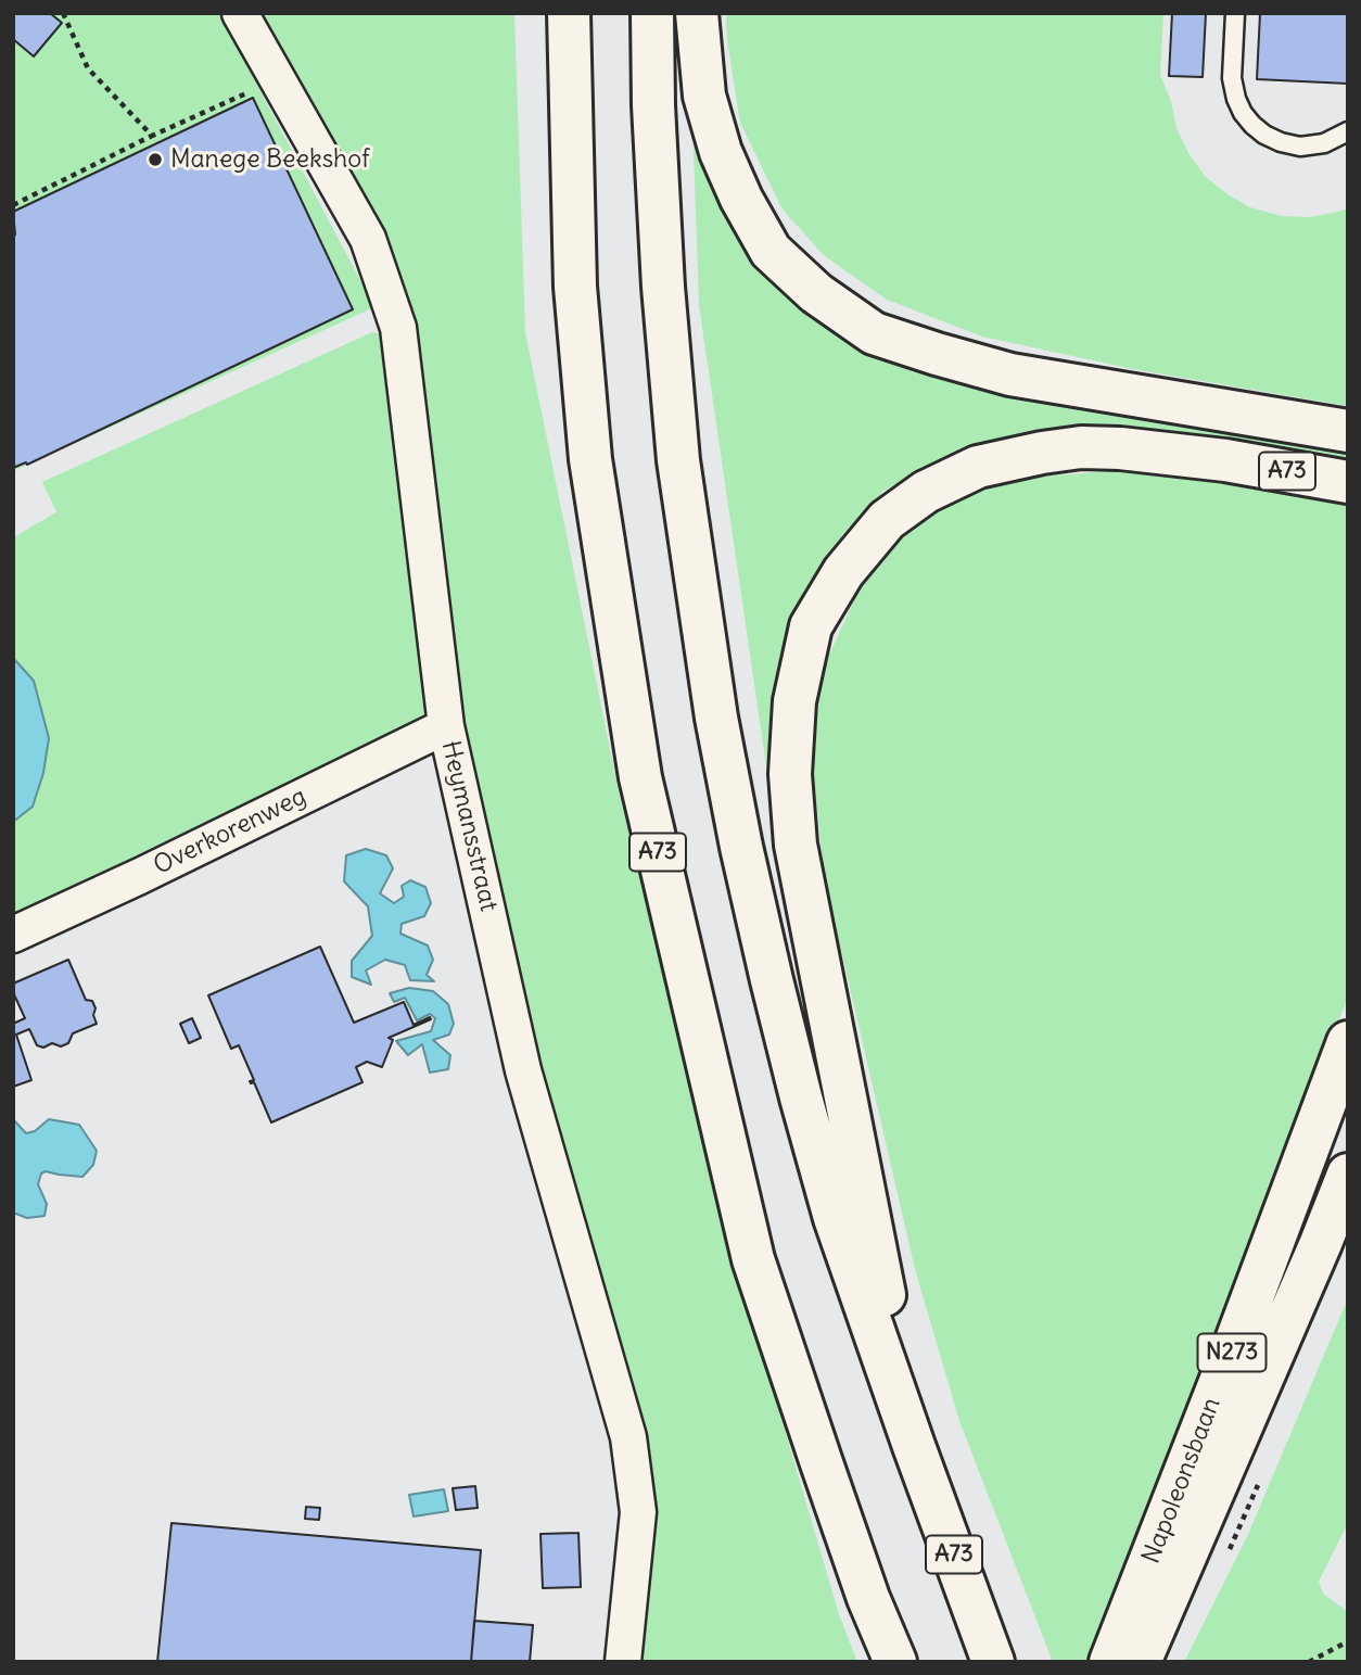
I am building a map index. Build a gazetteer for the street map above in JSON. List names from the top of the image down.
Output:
{
  "streets": {
    "main road": ["A73", "N273", "Napoleonsbaan"],
    "street": ["Heymansstraat", "Overkorenweg"]
  },
  "crossings": [
    ["Heymansstraat", "Overkorenweg"]
  ],
  "places": ["Manege Beekshof"]
}
